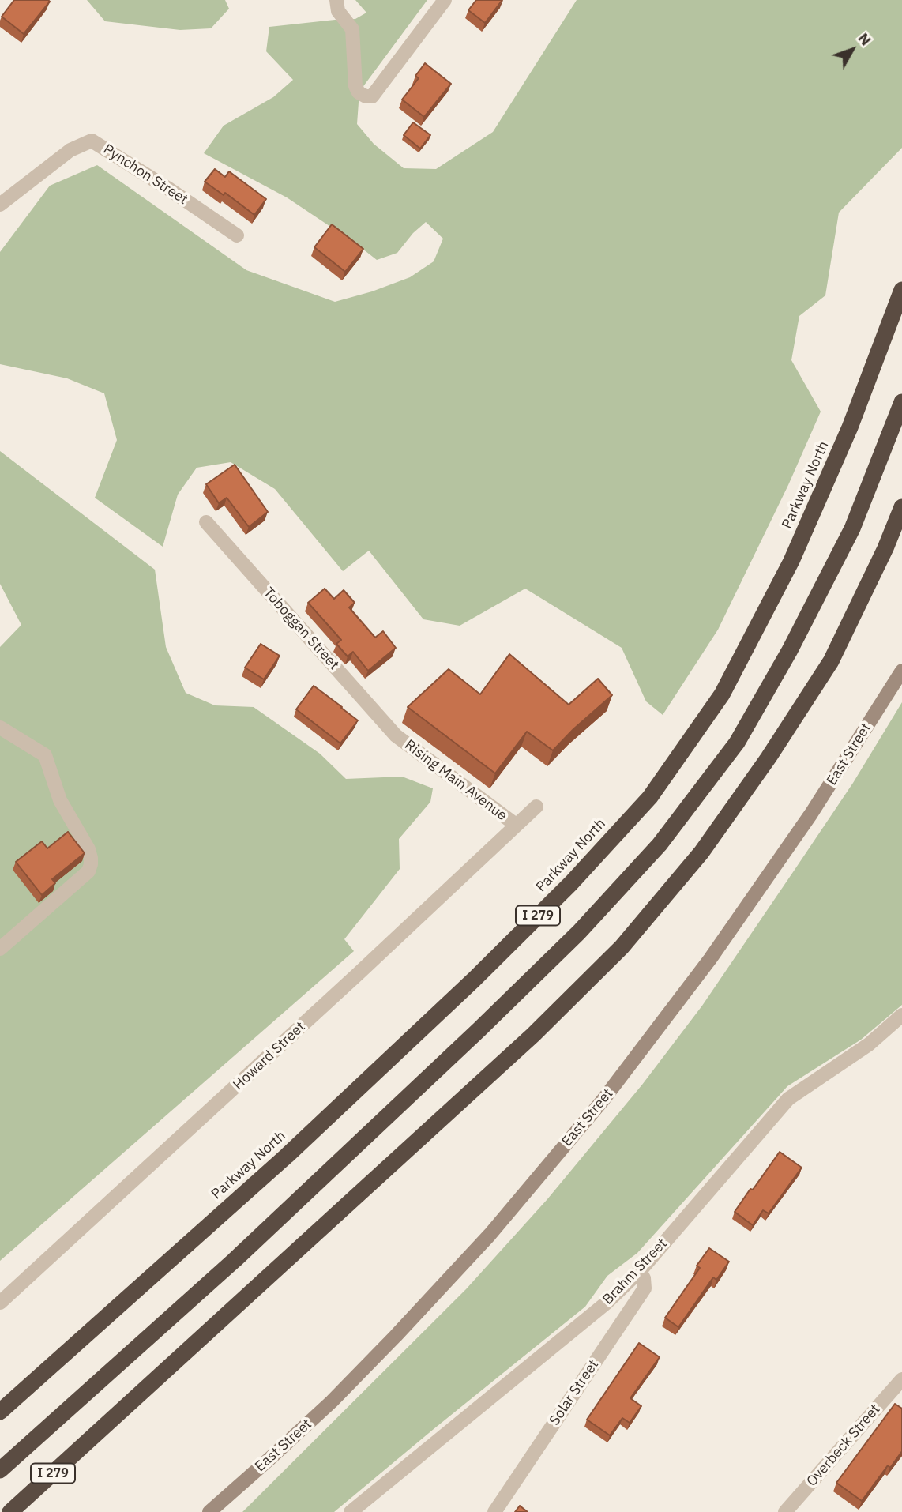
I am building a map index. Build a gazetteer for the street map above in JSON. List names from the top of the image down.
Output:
{
  "streets": {
    "highway": ["Parkway North", "I 279"],
    "main road": ["East Street"],
    "street": [
      "Pynchon Street",
      "Toboggan Street",
      "Rising Main Avenue",
      "Howard Street",
      "Brahm Street",
      "Solar Street",
      "Overbeck Street"
    ]
  },
  "crossings": [
    ["Toboggan Street", "Rising Main Avenue"],
    ["Rising Main Avenue", "Howard Street"],
    ["Brahm Street", "Solar Street"]
  ],
  "north": "top right"
}
